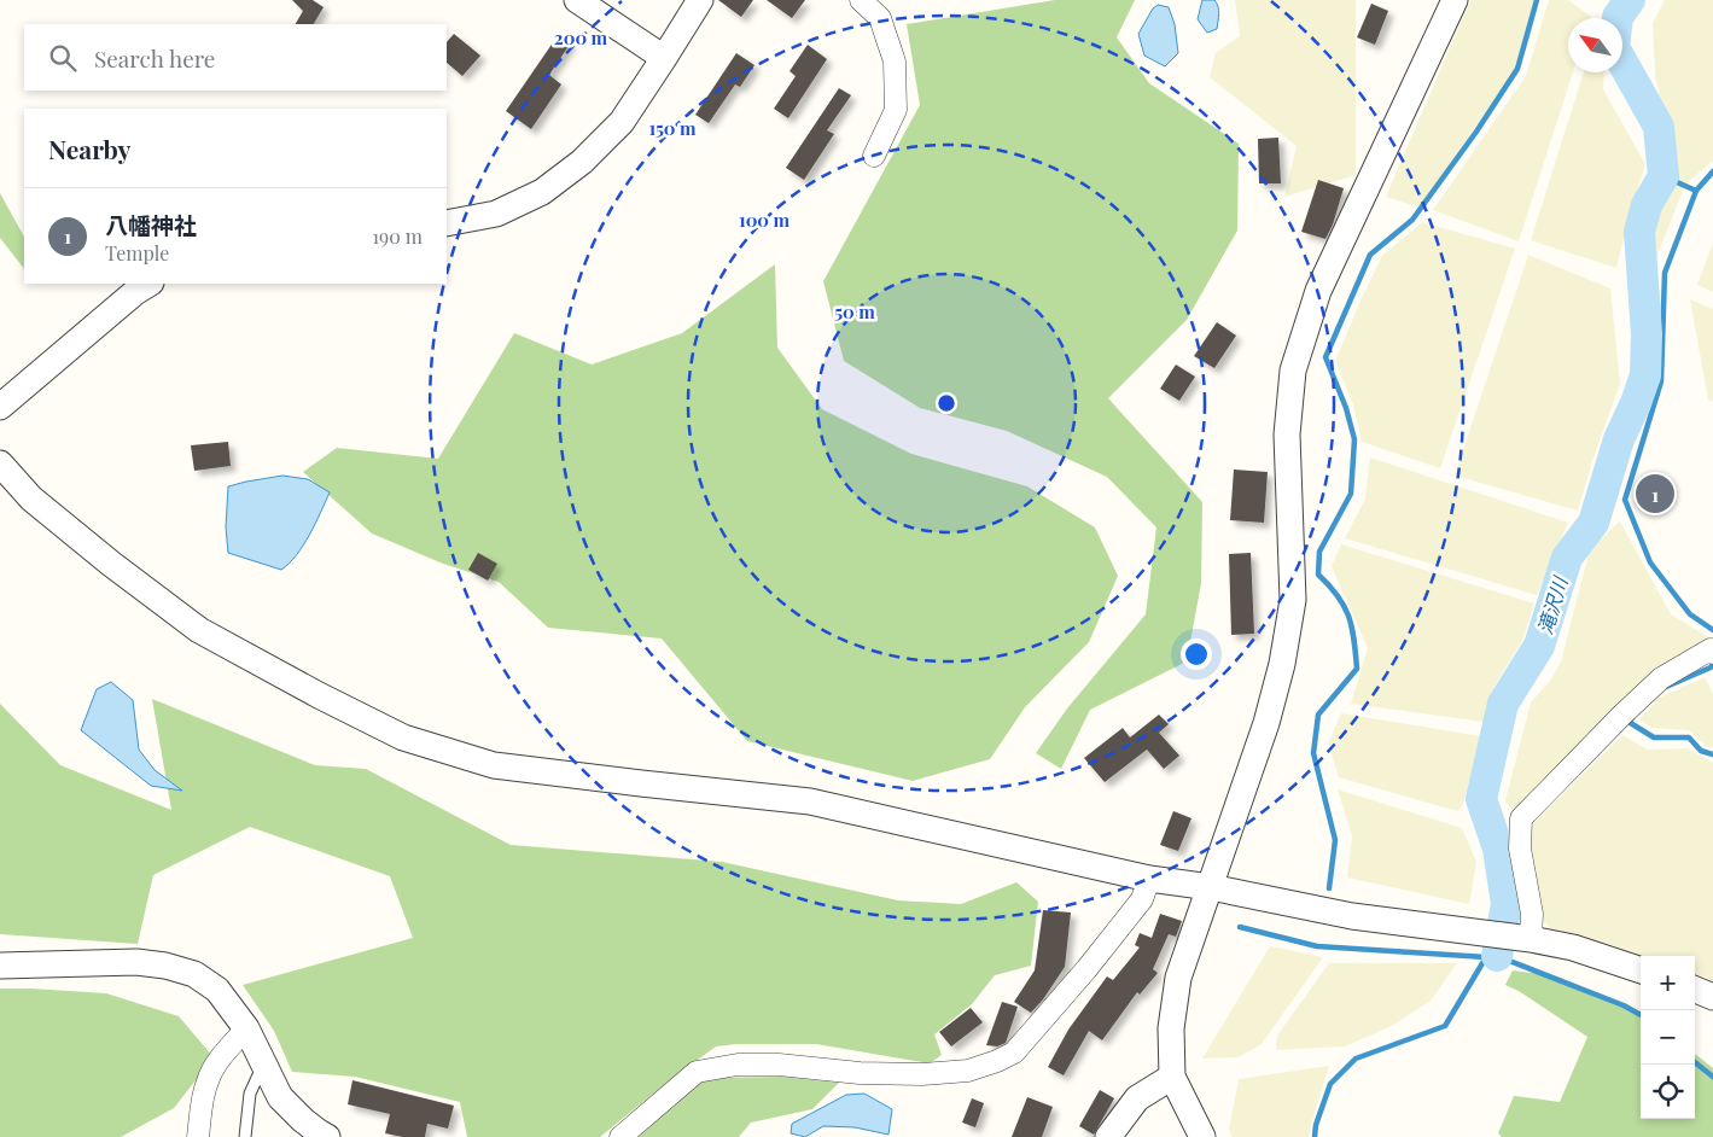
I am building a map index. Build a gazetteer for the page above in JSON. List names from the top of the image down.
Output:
{
  "water": ["滝沢川"],
  "north": "top left",
  "page": {
    "search": "Search here",
    "heading": "Nearby",
    "list": [
      {
        "mark": "1",
        "name": "八幡神社",
        "note": "Temple",
        "value": "190 m"
      }
    ],
    "pins": "1",
    "map_buttons": ["+", "−"]
  },
  "rings": [
    "200 m",
    "150 m",
    "100 m",
    "50 m"
  ]
}
